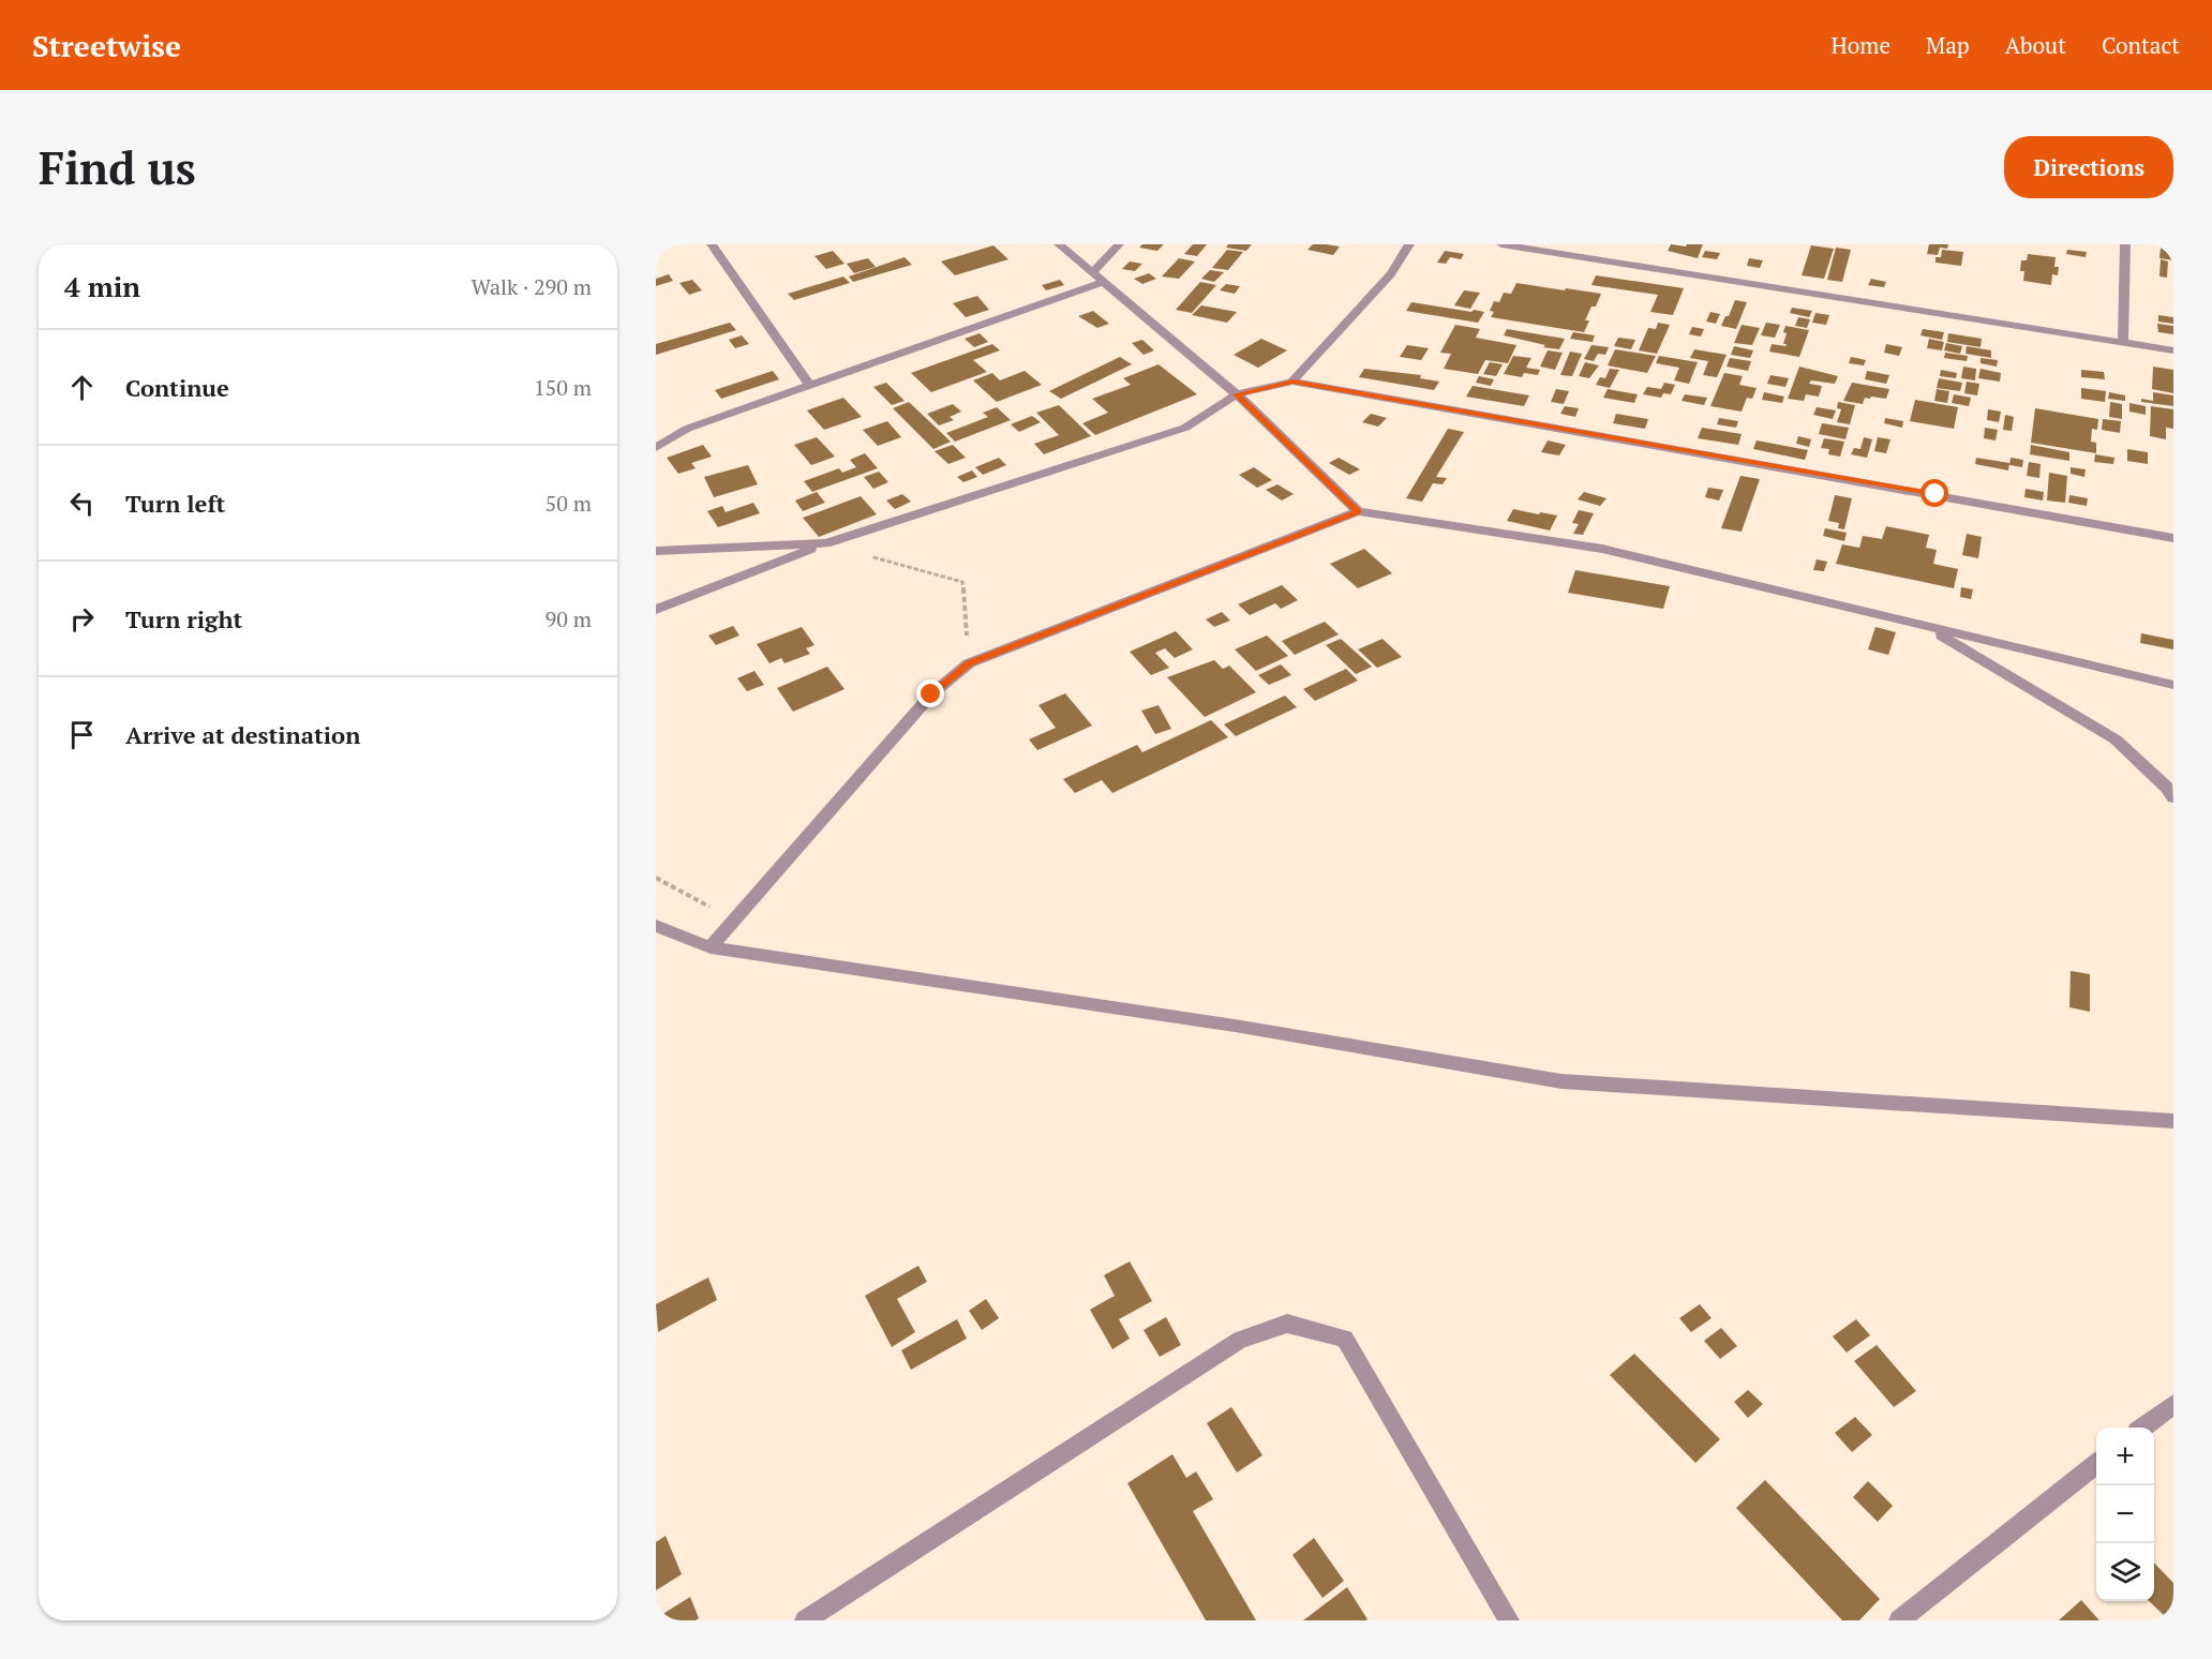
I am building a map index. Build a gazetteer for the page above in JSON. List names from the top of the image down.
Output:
{
  "page": {
    "header": "Streetwise",
    "nav": [
      "Home",
      "Map",
      "About",
      "Contact"
    ],
    "buttons": "Directions",
    "title": "Find us",
    "heading": ["4 min", "Walk · 290 m"],
    "list": [
      ["Continue", "150 m"],
      ["Turn left", "50 m"],
      ["Turn right", "90 m"],
      "Arrive at destination"
    ],
    "map_buttons": ["+", "−"]
  }
}
